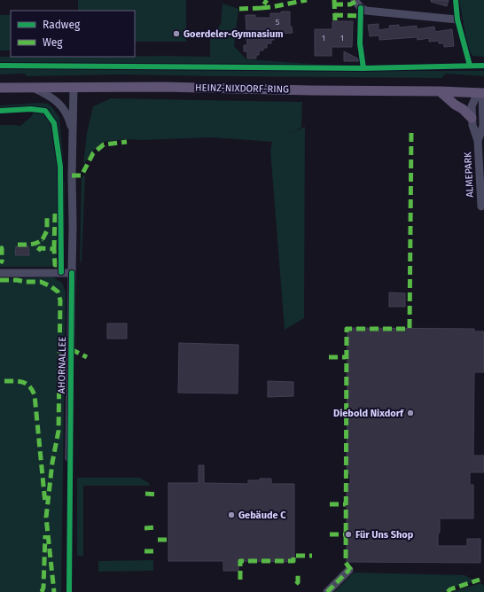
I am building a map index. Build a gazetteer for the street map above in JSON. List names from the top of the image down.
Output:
{
  "streets": {
    "main road": ["HEINZ-NIXDORF-RING"],
    "street": ["ALMEPARK", "AHORNALLEE"]
  },
  "crossings": [
    ["HEINZ-NIXDORF-RING", "ALMEPARK"],
    ["HEINZ-NIXDORF-RING", "AHORNALLEE"]
  ],
  "places": [
    "Goerdeler-Gymnasium",
    "Diebold Nixdorf",
    "Gebäude C",
    "Für Uns Shop"
  ],
  "house_numbers": ["5", "1", "1"],
  "legend": ["Radweg", "Weg"]
}
